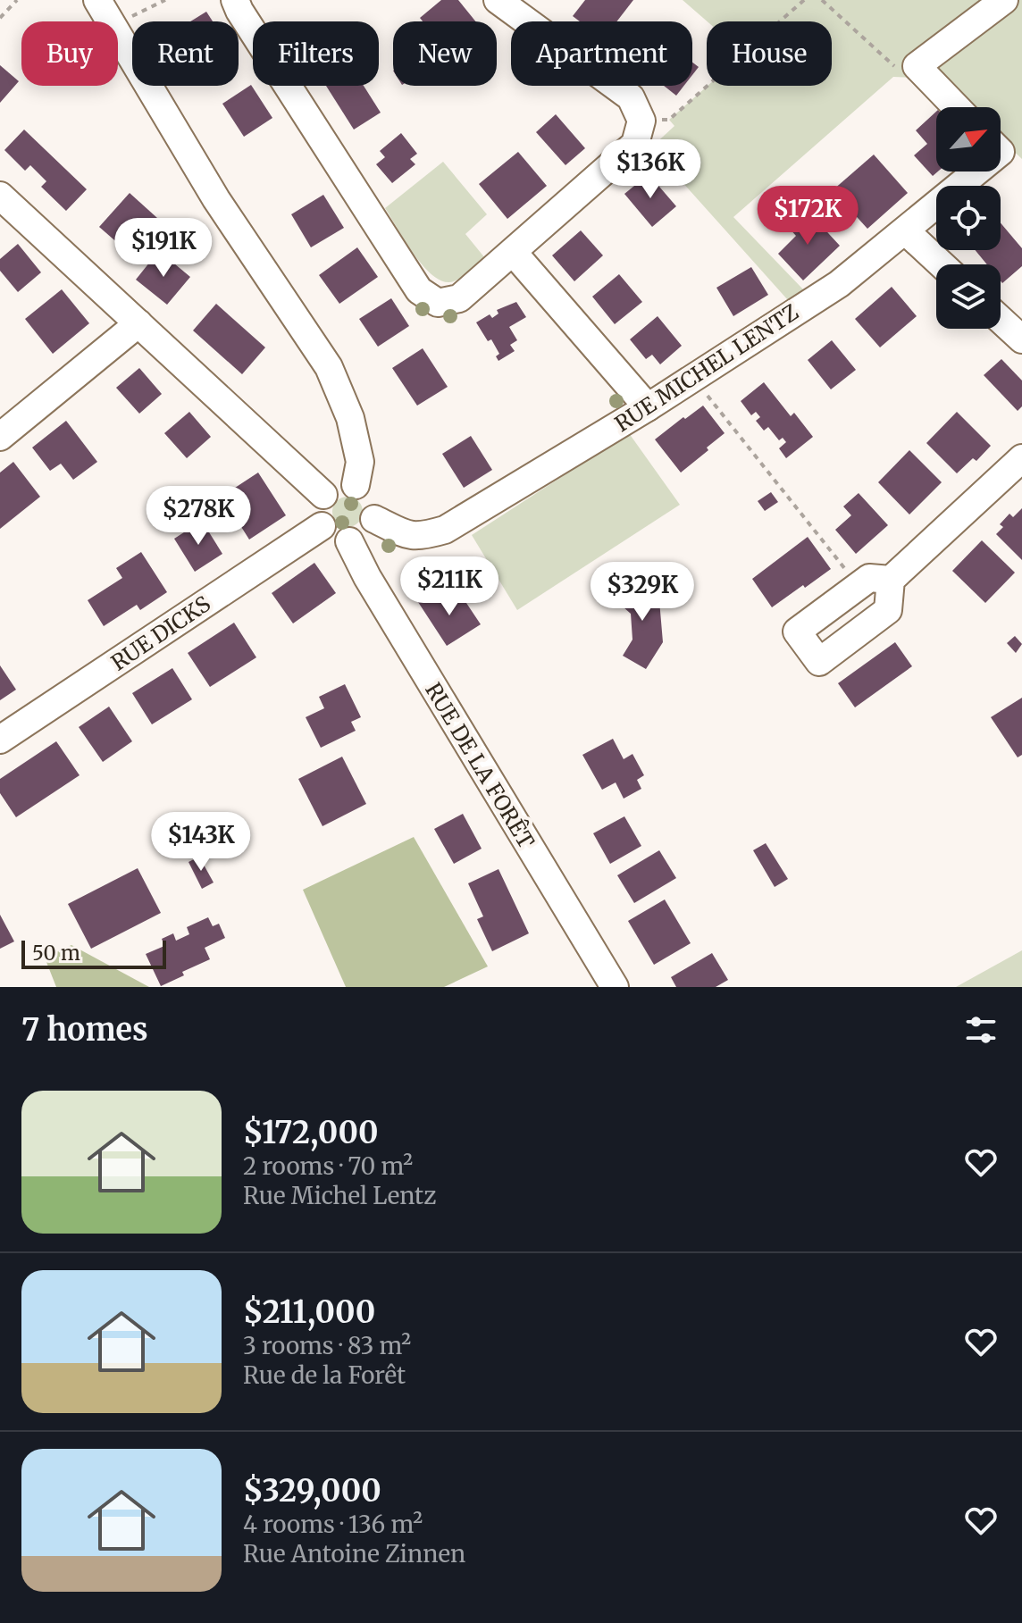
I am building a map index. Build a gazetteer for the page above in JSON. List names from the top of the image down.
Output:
{
  "streets": {
    "street": ["RUE MICHEL LENTZ", "RUE DICKS", "RUE DE LA FORÊT"]
  },
  "crossings": [
    ["RUE MICHEL LENTZ", "RUE DICKS"],
    ["RUE MICHEL LENTZ", "RUE DE LA FORÊT"],
    ["RUE DICKS", "RUE DE LA FORÊT"]
  ],
  "scale_bar": "50 m",
  "north": "top right",
  "page": {
    "chip": [
      "Buy",
      "Rent",
      "Filters",
      "New",
      "Apartment",
      "House"
    ],
    "price": [
      "$136K",
      "$172K",
      "$191K",
      "$278K",
      "$211K",
      "$329K",
      "$143K"
    ],
    "scale": "50 m",
    "heading": "7 homes",
    "list": [
      {
        "name": "$172,000",
        "note": "2 rooms · 70 m² · Rue Michel Lentz"
      },
      {
        "name": "$211,000",
        "note": "3 rooms · 83 m² · Rue de la Forêt"
      },
      {
        "name": "$329,000",
        "note": "4 rooms · 136 m² · Rue Antoine Zinnen"
      }
    ]
  }
}
